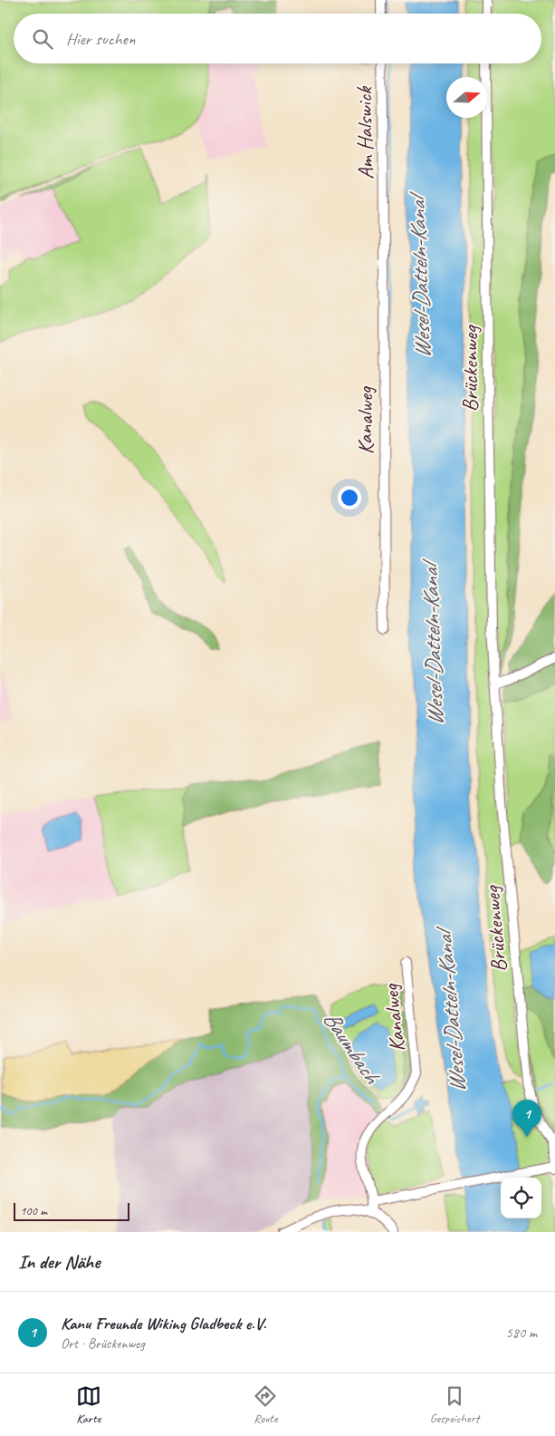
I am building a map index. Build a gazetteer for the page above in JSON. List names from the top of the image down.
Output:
{
  "streets": {
    "street": ["Am Halswick", "Brückenweg", "Kanalweg"]
  },
  "crossings": [
    ["Am Halswick", "Kanalweg"],
    ["Brückenweg", "Kanalweg"]
  ],
  "water": ["Wesel-Datteln-Kanal", "Baumbach"],
  "scale_bar": "100 m",
  "north": "right",
  "page": {
    "search": "Hier suchen",
    "pins": "1",
    "scale": "100 m",
    "heading": "In der Nähe",
    "list": [
      {
        "mark": "1",
        "name": "Kanu Freunde Wiking Gladbeck e.V.",
        "note": "Ort · Brückenweg",
        "value": "580 m"
      }
    ],
    "nav": ["Karte", "Route", "Gespeichert"]
  }
}
